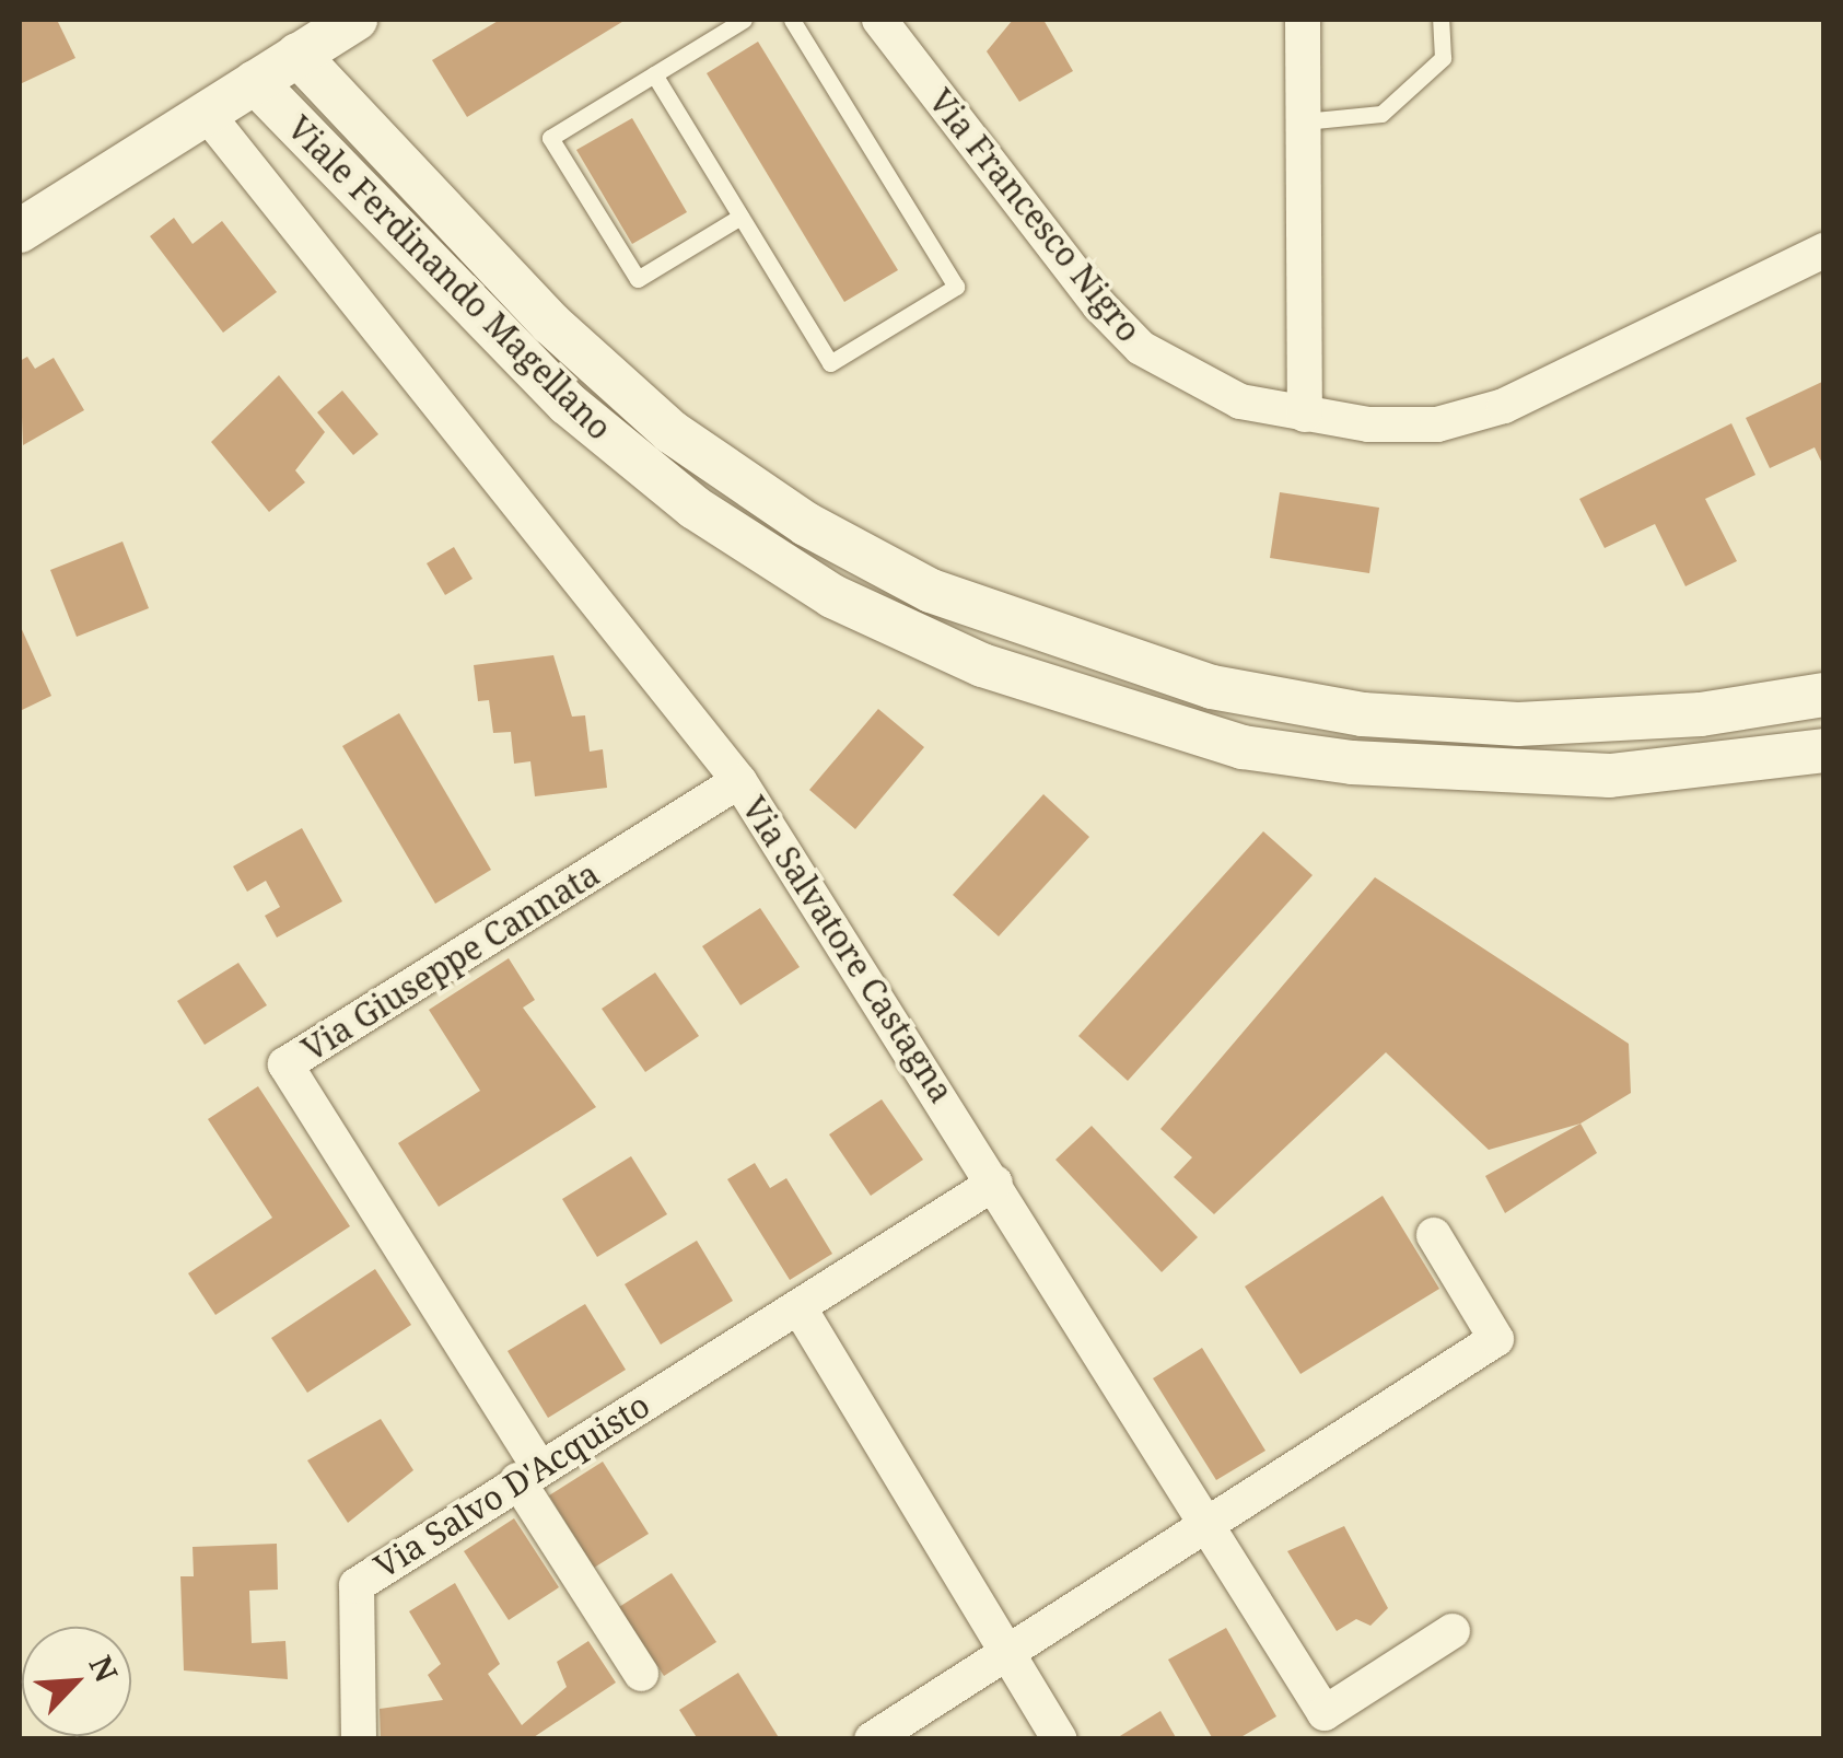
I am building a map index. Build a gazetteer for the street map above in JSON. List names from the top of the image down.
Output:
{
  "streets": {
    "street": [
      "Via Francesco Nigro",
      "Viale Ferdinando Magellano",
      "Via Salvatore Castagna",
      "Via Giuseppe Cannata",
      "Via Salvo D'Acquisto"
    ]
  },
  "crossings": [
    ["Via Salvatore Castagna", "Via Giuseppe Cannata"],
    ["Via Salvatore Castagna", "Via Salvo D'Acquisto"],
    ["Via Giuseppe Cannata", "Via Salvo D'Acquisto"]
  ],
  "north": "top right"
}
